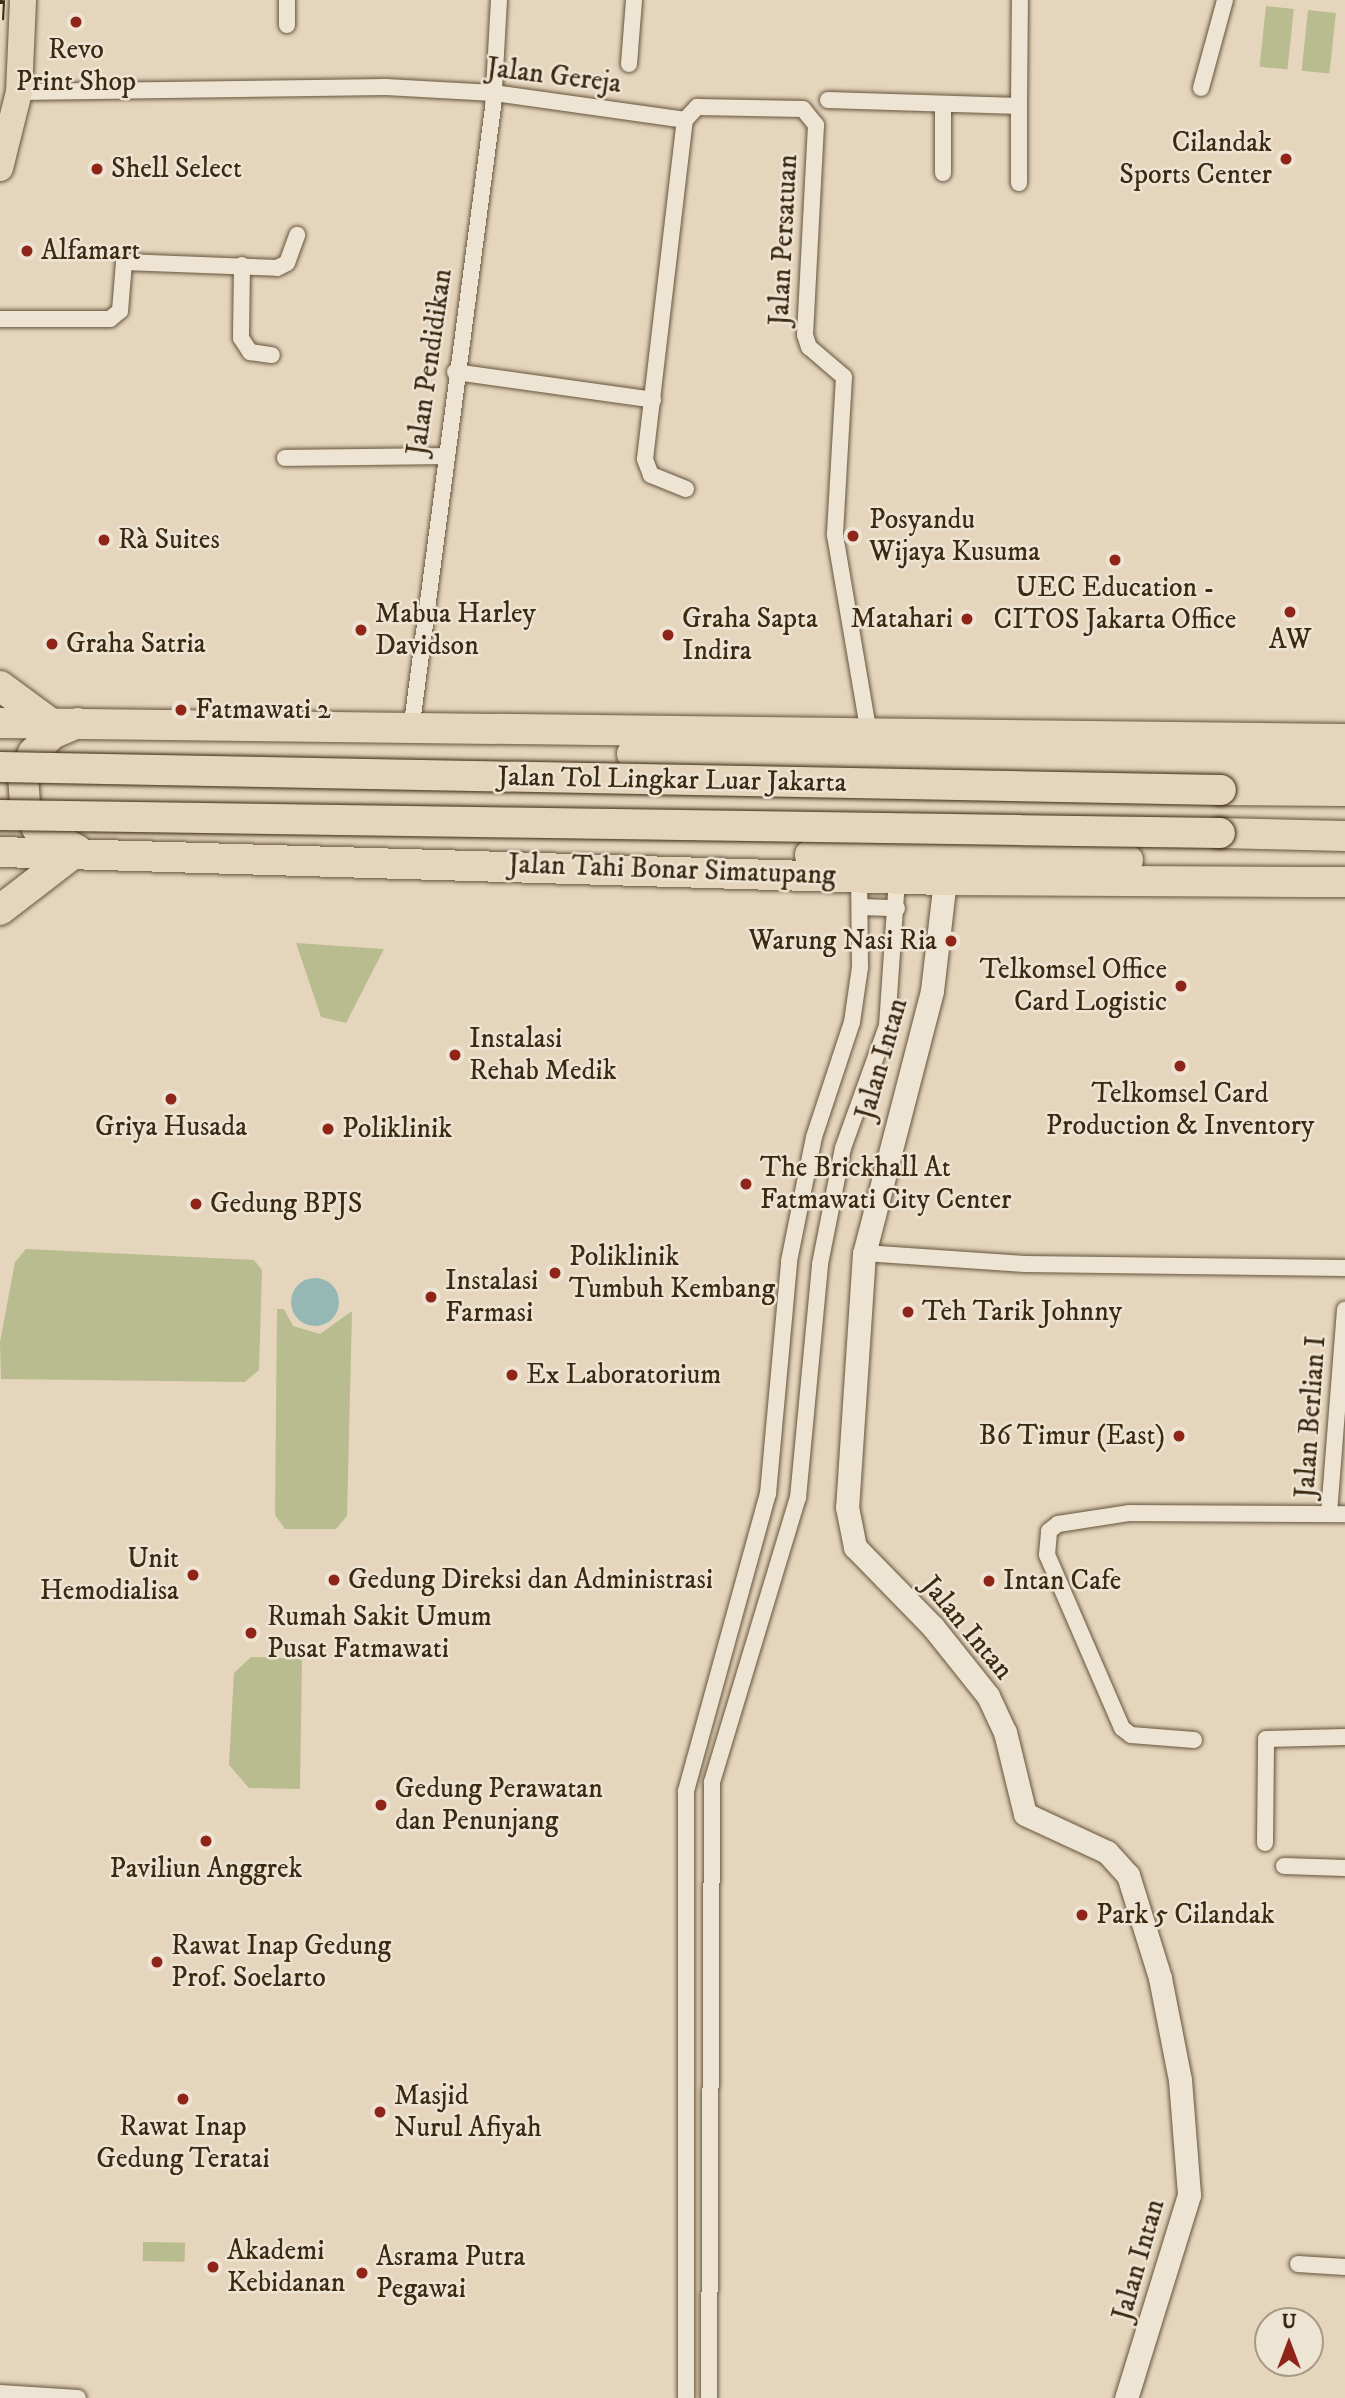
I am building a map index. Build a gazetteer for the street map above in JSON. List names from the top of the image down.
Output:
{
  "streets": {
    "highway": ["Jalan Tol Lingkar Luar Jakarta", "Jalan Tahi Bonar Simatupang"],
    "street": [
      "Jalan Gereja",
      "Jalan Persatuan",
      "Jalan Pendidikan",
      "Jalan Intan",
      "Jalan Berlian I"
    ]
  },
  "crossings": [
    ["Jalan Gereja", "Jalan Persatuan"],
    ["Jalan Gereja", "Jalan Pendidikan"],
    ["Jalan Tahi Bonar Simatupang", "Jalan Intan"]
  ],
  "places": [
    "Revo Print Shop",
    "Cilandak Sports Center",
    "Shell Select",
    "Alfamart",
    "Posyandu Wijaya Kusuma",
    "Rà Suites",
    "UEC Education - CITOS Jakarta Office",
    "AW",
    "Matahari",
    "Mabua Harley Davidson",
    "Graha Sapta Indira",
    "Graha Satria",
    "Fatmawati 2",
    "Warung Nasi Ria",
    "Telkomsel Office Card Logistic",
    "Instalasi Rehab Medik",
    "Telkomsel Card Production & Inventory",
    "Griya Husada",
    "Poliklinik",
    "The Brickhall At Fatmawati City Center",
    "Gedung BPJS",
    "Poliklinik Tumbuh Kembang",
    "Instalasi Farmasi",
    "Teh Tarik Johnny",
    "Ex Laboratorium",
    "B6 Timur (East)",
    "Unit Hemodialisa",
    "Gedung Direksi dan Administrasi",
    "Intan Cafe",
    "Rumah Sakit Umum Pusat Fatmawati",
    "Gedung Perawatan dan Penunjang",
    "Paviliun Anggrek",
    "Park 5 Cilandak",
    "Rawat Inap Gedung Prof. Soelarto",
    "Rawat Inap Gedung Teratai",
    "Masjid Nurul Afiyah",
    "Akademi Kebidanan",
    "Asrama Putra Pegawai"
  ],
  "north": "top"
}
